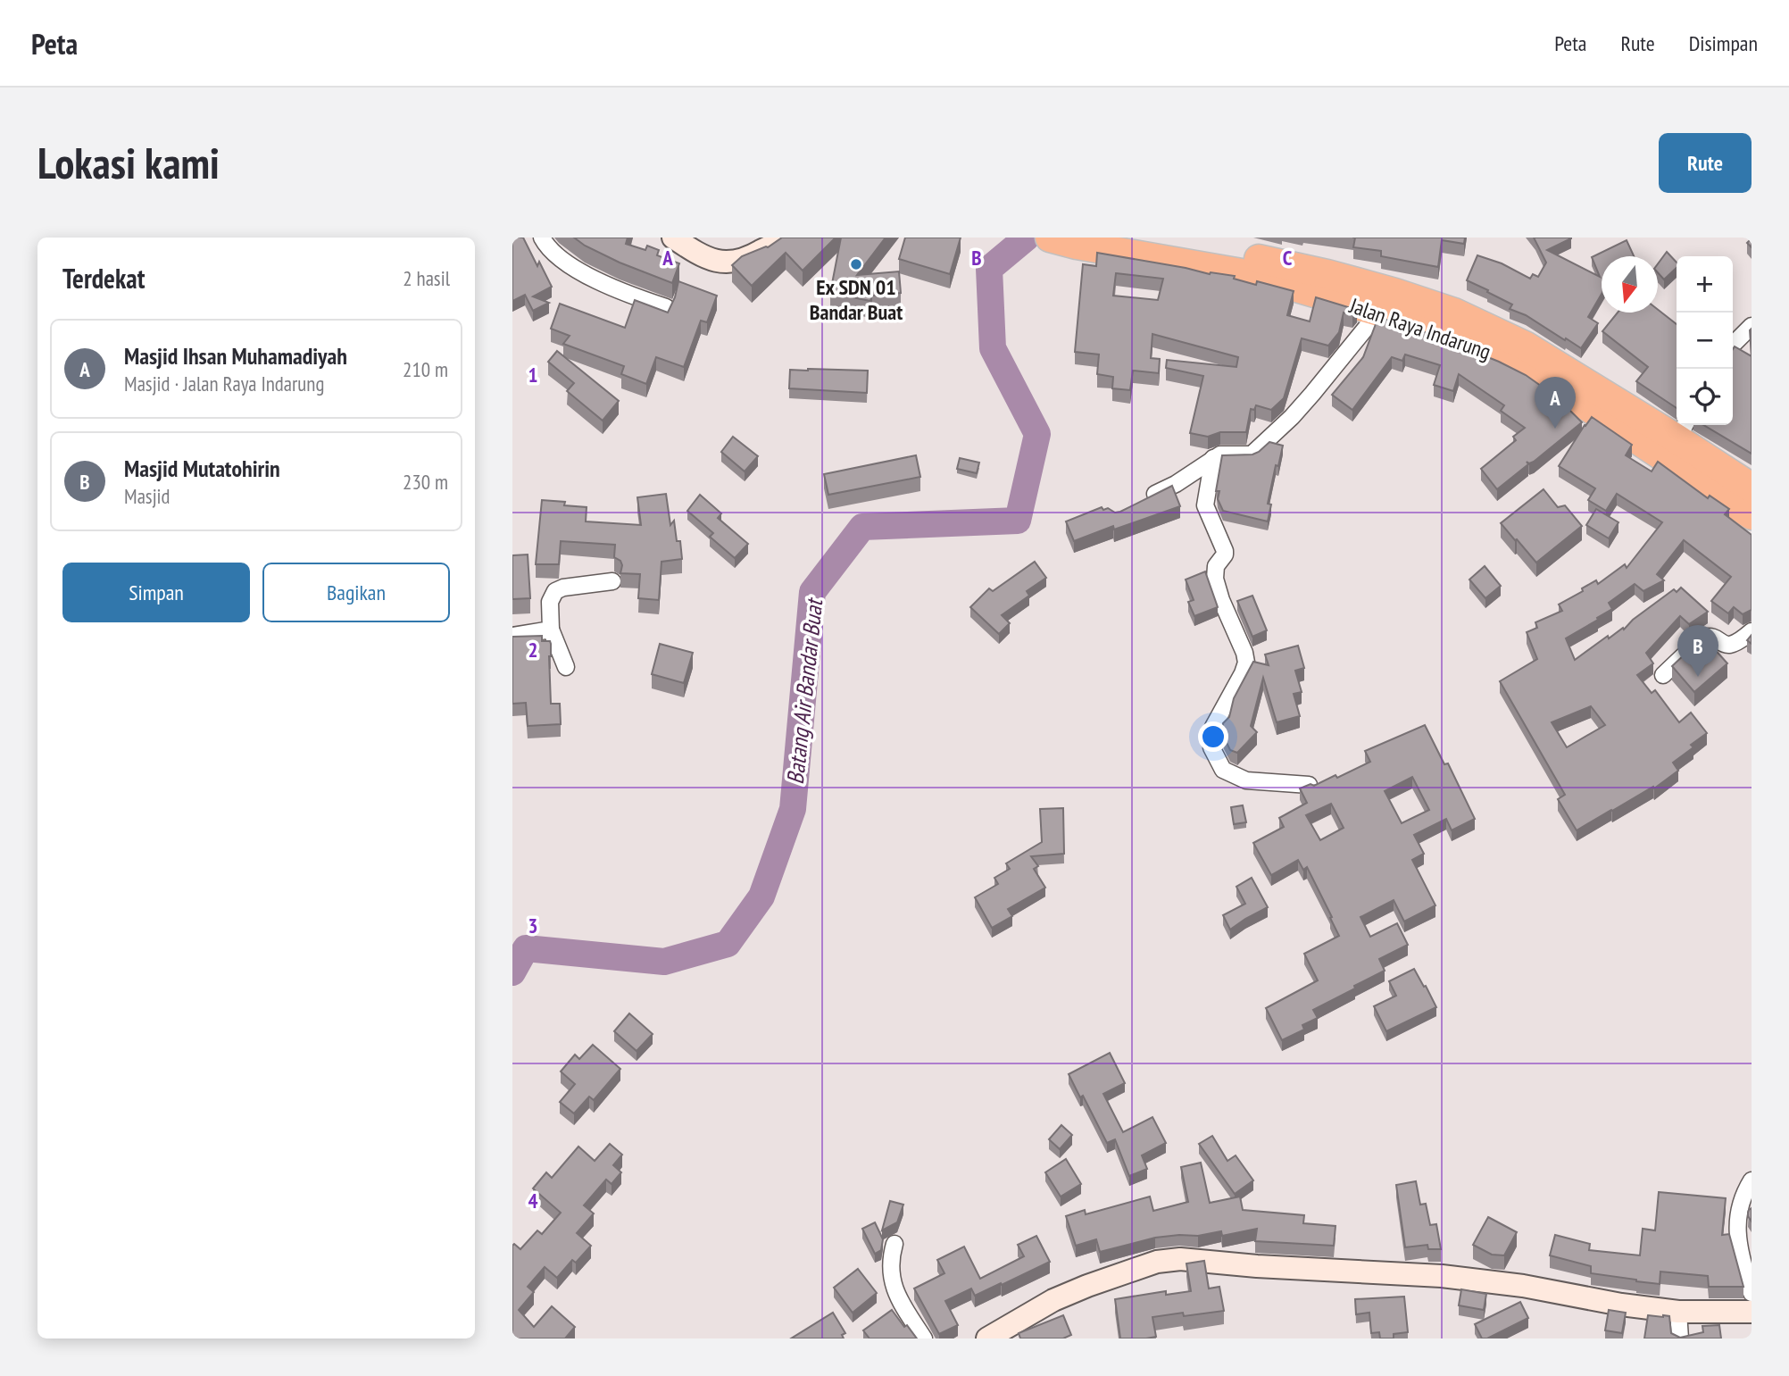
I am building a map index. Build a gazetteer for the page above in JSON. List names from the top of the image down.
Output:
{
  "streets": {
    "highway": ["Jalan Raya Indarung"]
  },
  "water": ["Batang Air Bandar Buat"],
  "places": ["Ex SDN 01 Bandar Buat"],
  "north": "bottom",
  "page": {
    "header": "Peta",
    "nav": ["Peta", "Rute", "Disimpan"],
    "buttons": [
      "Rute",
      ["Simpan", "Bagikan"]
    ],
    "title": "Lokasi kami",
    "heading": ["Terdekat", "2 hasil"],
    "map_buttons": ["+", "−"],
    "list": [
      {
        "mark": "A",
        "name": "Masjid Ihsan Muhamadiyah",
        "note": "Masjid · Jalan Raya Indarung",
        "value": "210 m"
      },
      {
        "mark": "B",
        "name": "Masjid Mutatohirin",
        "note": "Masjid",
        "value": "230 m"
      }
    ],
    "pins": ["A", "B"]
  },
  "grid": {
    "columns": ["A", "B", "C"],
    "rows": [
      "1",
      "2",
      "3",
      "4"
    ]
  }
}
